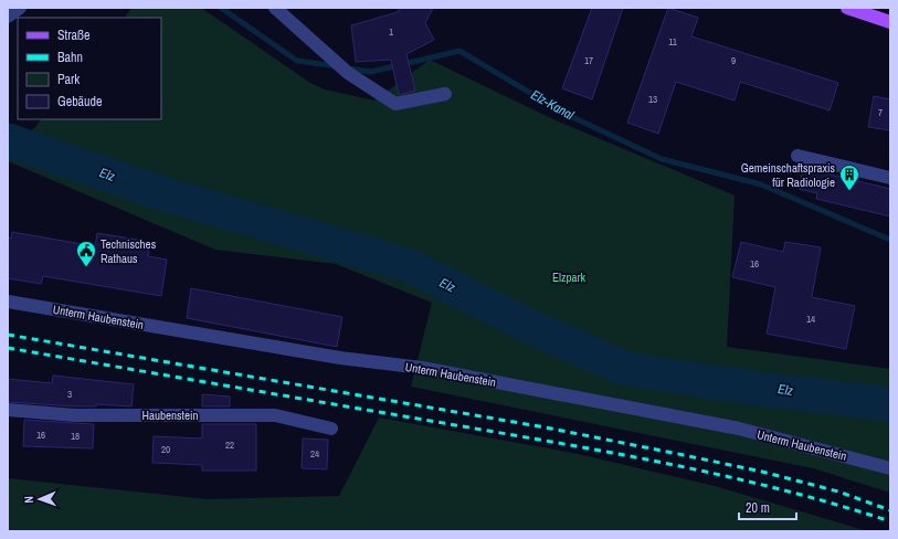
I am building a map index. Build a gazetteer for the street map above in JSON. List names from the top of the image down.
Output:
{
  "streets": {
    "street": ["Unterm Haubenstein", "Haubenstein"]
  },
  "water": ["Elz-Kanal", "Elz"],
  "parks": ["Elzpark"],
  "places": {
    "building": ["Gemeinschaftspraxis für Radiologie"],
    "public building": ["Technisches Rathaus"]
  },
  "house_numbers": [
    "1",
    "11",
    "17",
    "9",
    "13",
    "7",
    "16",
    "14",
    "3",
    "16",
    "18",
    "22",
    "20",
    "24"
  ],
  "legend": [
    "Straße",
    "Bahn",
    "Park",
    "Gebäude"
  ],
  "scale_bar": "20 m",
  "north": "left"
}
